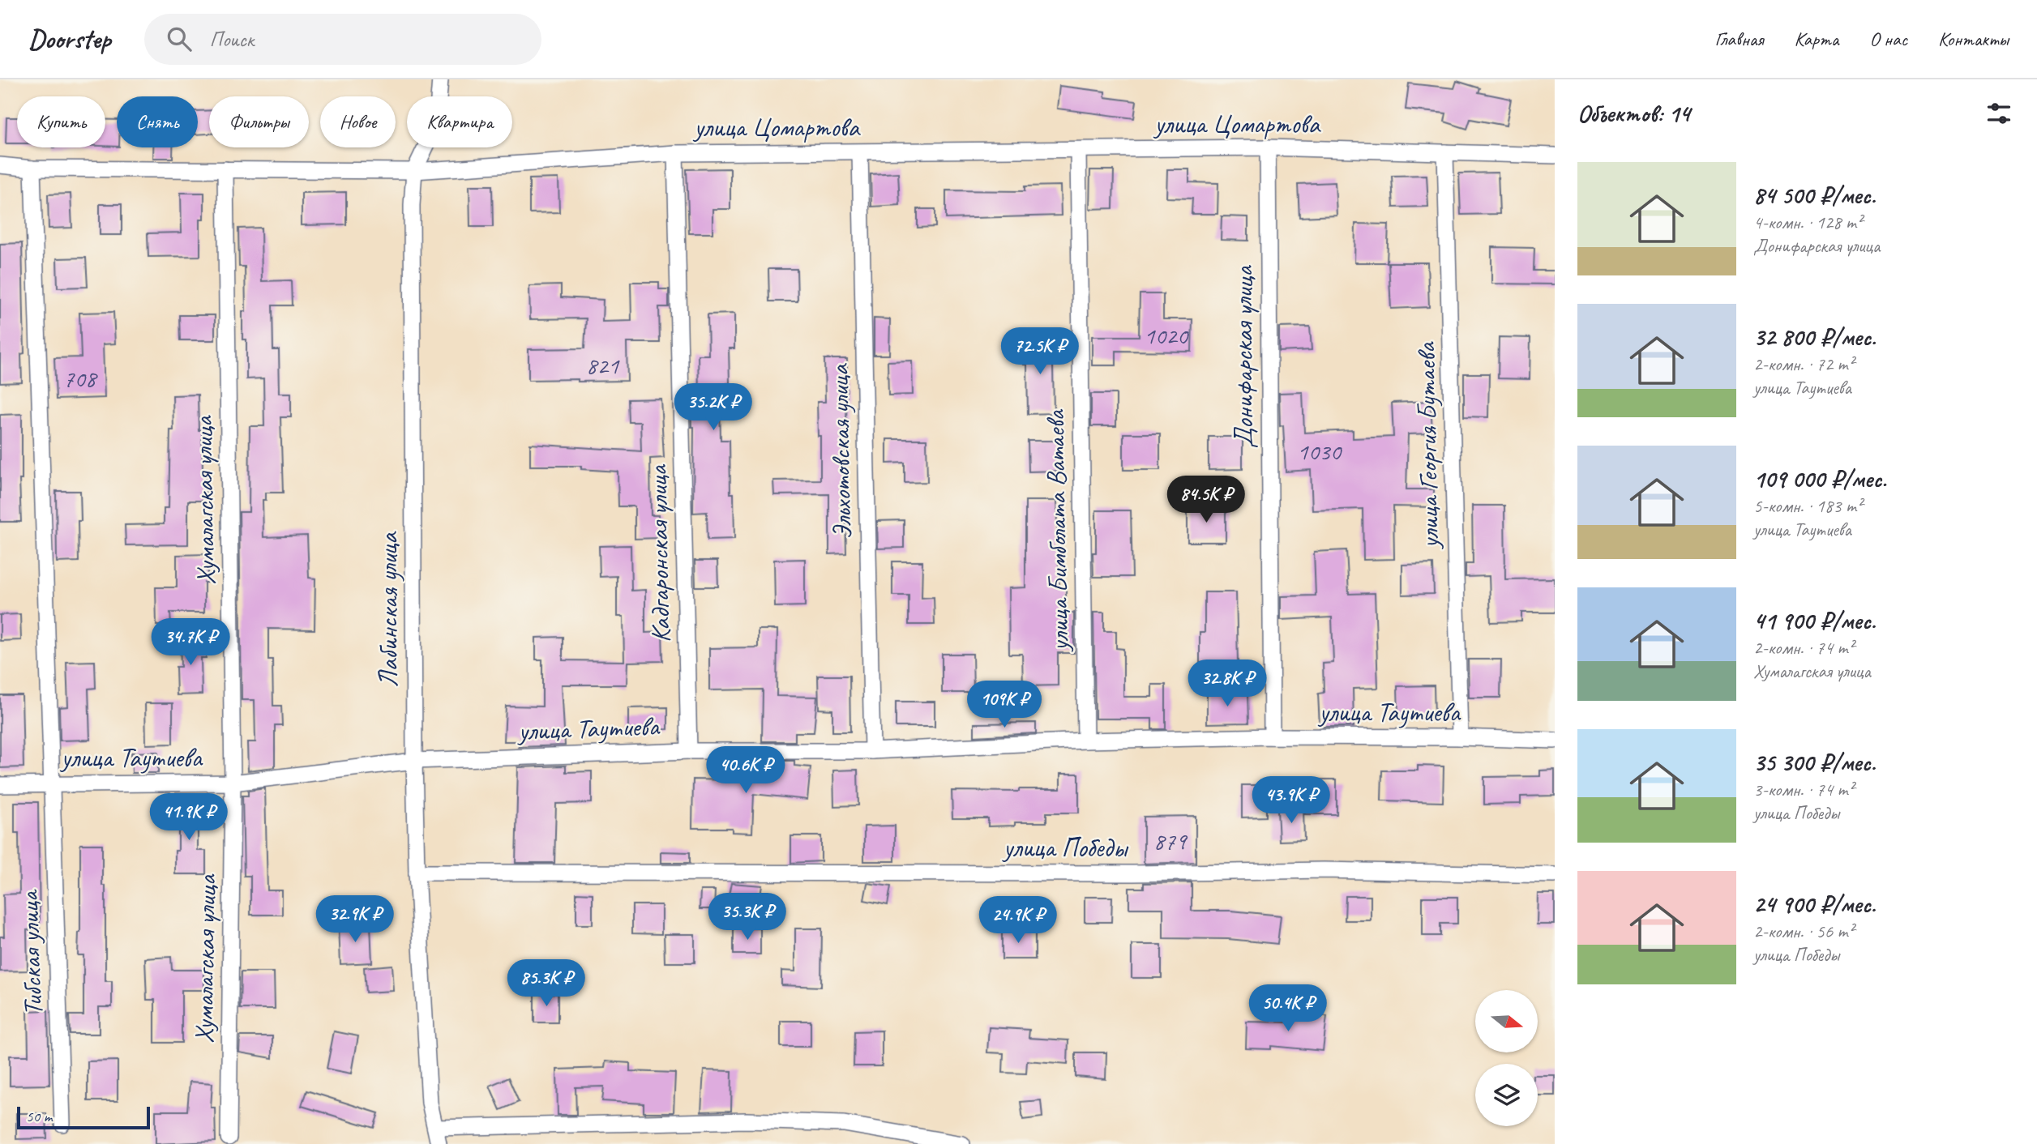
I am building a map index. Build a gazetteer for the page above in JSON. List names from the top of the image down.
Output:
{
  "streets": {
    "street": [
      "улица Цомартова",
      "Донифарская улица",
      "улица Георгия Бутаева",
      "Эльхотовская улица",
      "Хумалагская улица",
      "улица Бимболата Ватаева",
      "Кадгаронская улица",
      "Лабинская улица",
      "улица Таутиева",
      "улица Победы",
      "Тибская улица"
    ]
  },
  "crossings": [
    ["улица Цомартова", "Донифарская улица"],
    ["улица Цомартова", "улица Георгия Бутаева"],
    ["улица Цомартова", "Эльхотовская улица"],
    ["улица Цомартова", "Хумалагская улица"],
    ["улица Цомартова", "улица Бимболата Ватаева"],
    ["улица Цомартова", "Кадгаронская улица"],
    ["улица Цомартова", "Лабинская улица"],
    ["улица Цомартова", "Тибская улица"],
    ["Донифарская улица", "улица Таутиева"],
    ["улица Георгия Бутаева", "улица Таутиева"],
    ["Эльхотовская улица", "улица Таутиева"],
    ["Хумалагская улица", "улица Таутиева"],
    ["улица Бимболата Ватаева", "улица Таутиева"],
    ["Кадгаронская улица", "улица Таутиева"],
    ["Лабинская улица", "улица Таутиева"],
    ["Лабинская улица", "улица Победы"],
    ["улица Таутиева", "Тибская улица"]
  ],
  "house_numbers": [
    "1020",
    "821",
    "708",
    "1030",
    "879"
  ],
  "scale_bar": "50 m",
  "north": "right",
  "page": {
    "header": "Doorstep",
    "search": "Поиск",
    "nav": [
      "Главная",
      "Карта",
      "О нас",
      "Контакты"
    ],
    "heading": "Объектов: 14",
    "chip": [
      "Купить",
      "Снять",
      "Фильтры",
      "Новое",
      "Квартира"
    ],
    "list": [
      {
        "name": "84 500 ₽/мес.",
        "note": "4-комн. · 128 m² · Донифарская улица"
      },
      {
        "name": "32 800 ₽/мес.",
        "note": "2-комн. · 72 m² · улица Таутиева"
      },
      {
        "name": "109 000 ₽/мес.",
        "note": "5-комн. · 183 m² · улица Таутиева"
      },
      {
        "name": "41 900 ₽/мес.",
        "note": "2-комн. · 74 m² · Хумалагская улица"
      },
      {
        "name": "35 300 ₽/мес.",
        "note": "3-комн. · 74 m² · улица Победы"
      },
      {
        "name": "24 900 ₽/мес.",
        "note": "2-комн. · 56 m² · улица Победы"
      }
    ],
    "price": [
      "72.5K ₽",
      "35.2K ₽",
      "84.5K ₽",
      "34.7K ₽",
      "32.8K ₽",
      "109K ₽",
      "40.6K ₽",
      "43.9K ₽",
      "41.9K ₽",
      "35.3K ₽",
      "32.9K ₽",
      "24.9K ₽",
      "85.3K ₽",
      "50.4K ₽"
    ],
    "scale": "50 m"
  }
}
